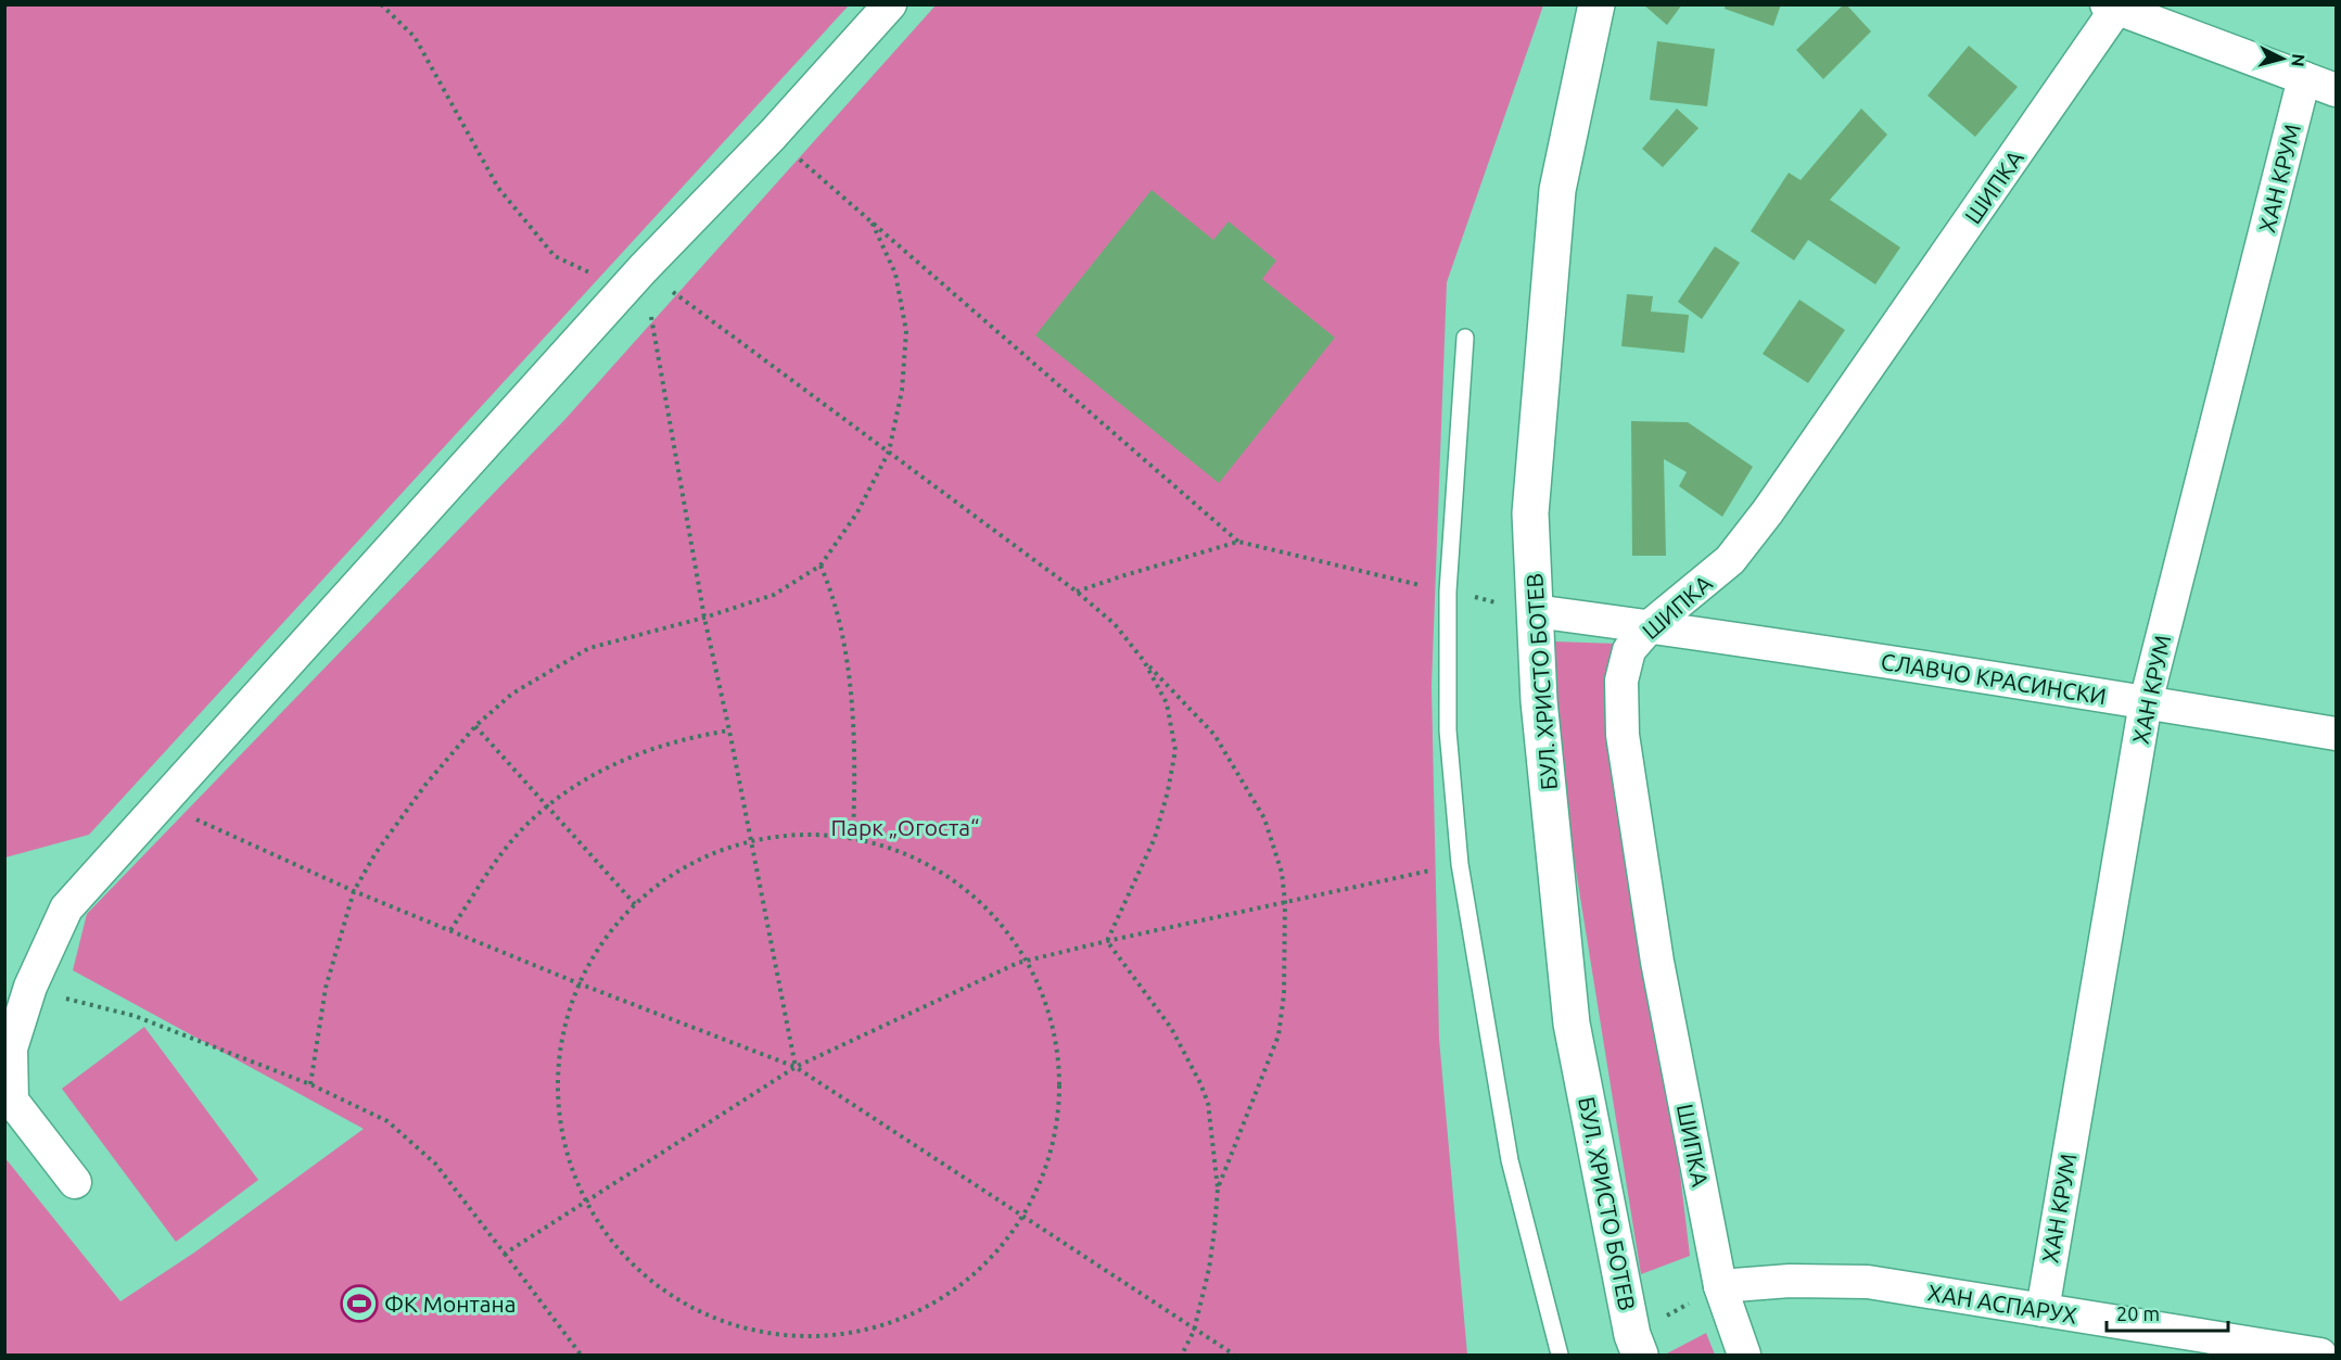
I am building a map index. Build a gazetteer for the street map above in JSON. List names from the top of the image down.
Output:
{
  "streets": {
    "street": [
      "ХАН КРУМ",
      "ШИПКА",
      "СЛАВЧО КРАСИНСКИ",
      "БУЛ. ХРИСТО БОТЕВ",
      "ХАН АСПАРУХ"
    ]
  },
  "crossings": [
    ["ХАН КРУМ", "СЛАВЧО КРАСИНСКИ"],
    ["ХАН КРУМ", "ХАН АСПАРУХ"],
    ["ШИПКА", "СЛАВЧО КРАСИНСКИ"],
    ["ШИПКА", "ХАН АСПАРУХ"],
    ["СЛАВЧО КРАСИНСКИ", "БУЛ. ХРИСТО БОТЕВ"]
  ],
  "parks": ["Парк „Огоста“"],
  "places": {
    "sports": ["ФК Монтана"]
  },
  "scale_bar": "20 m",
  "north": "right"
}
